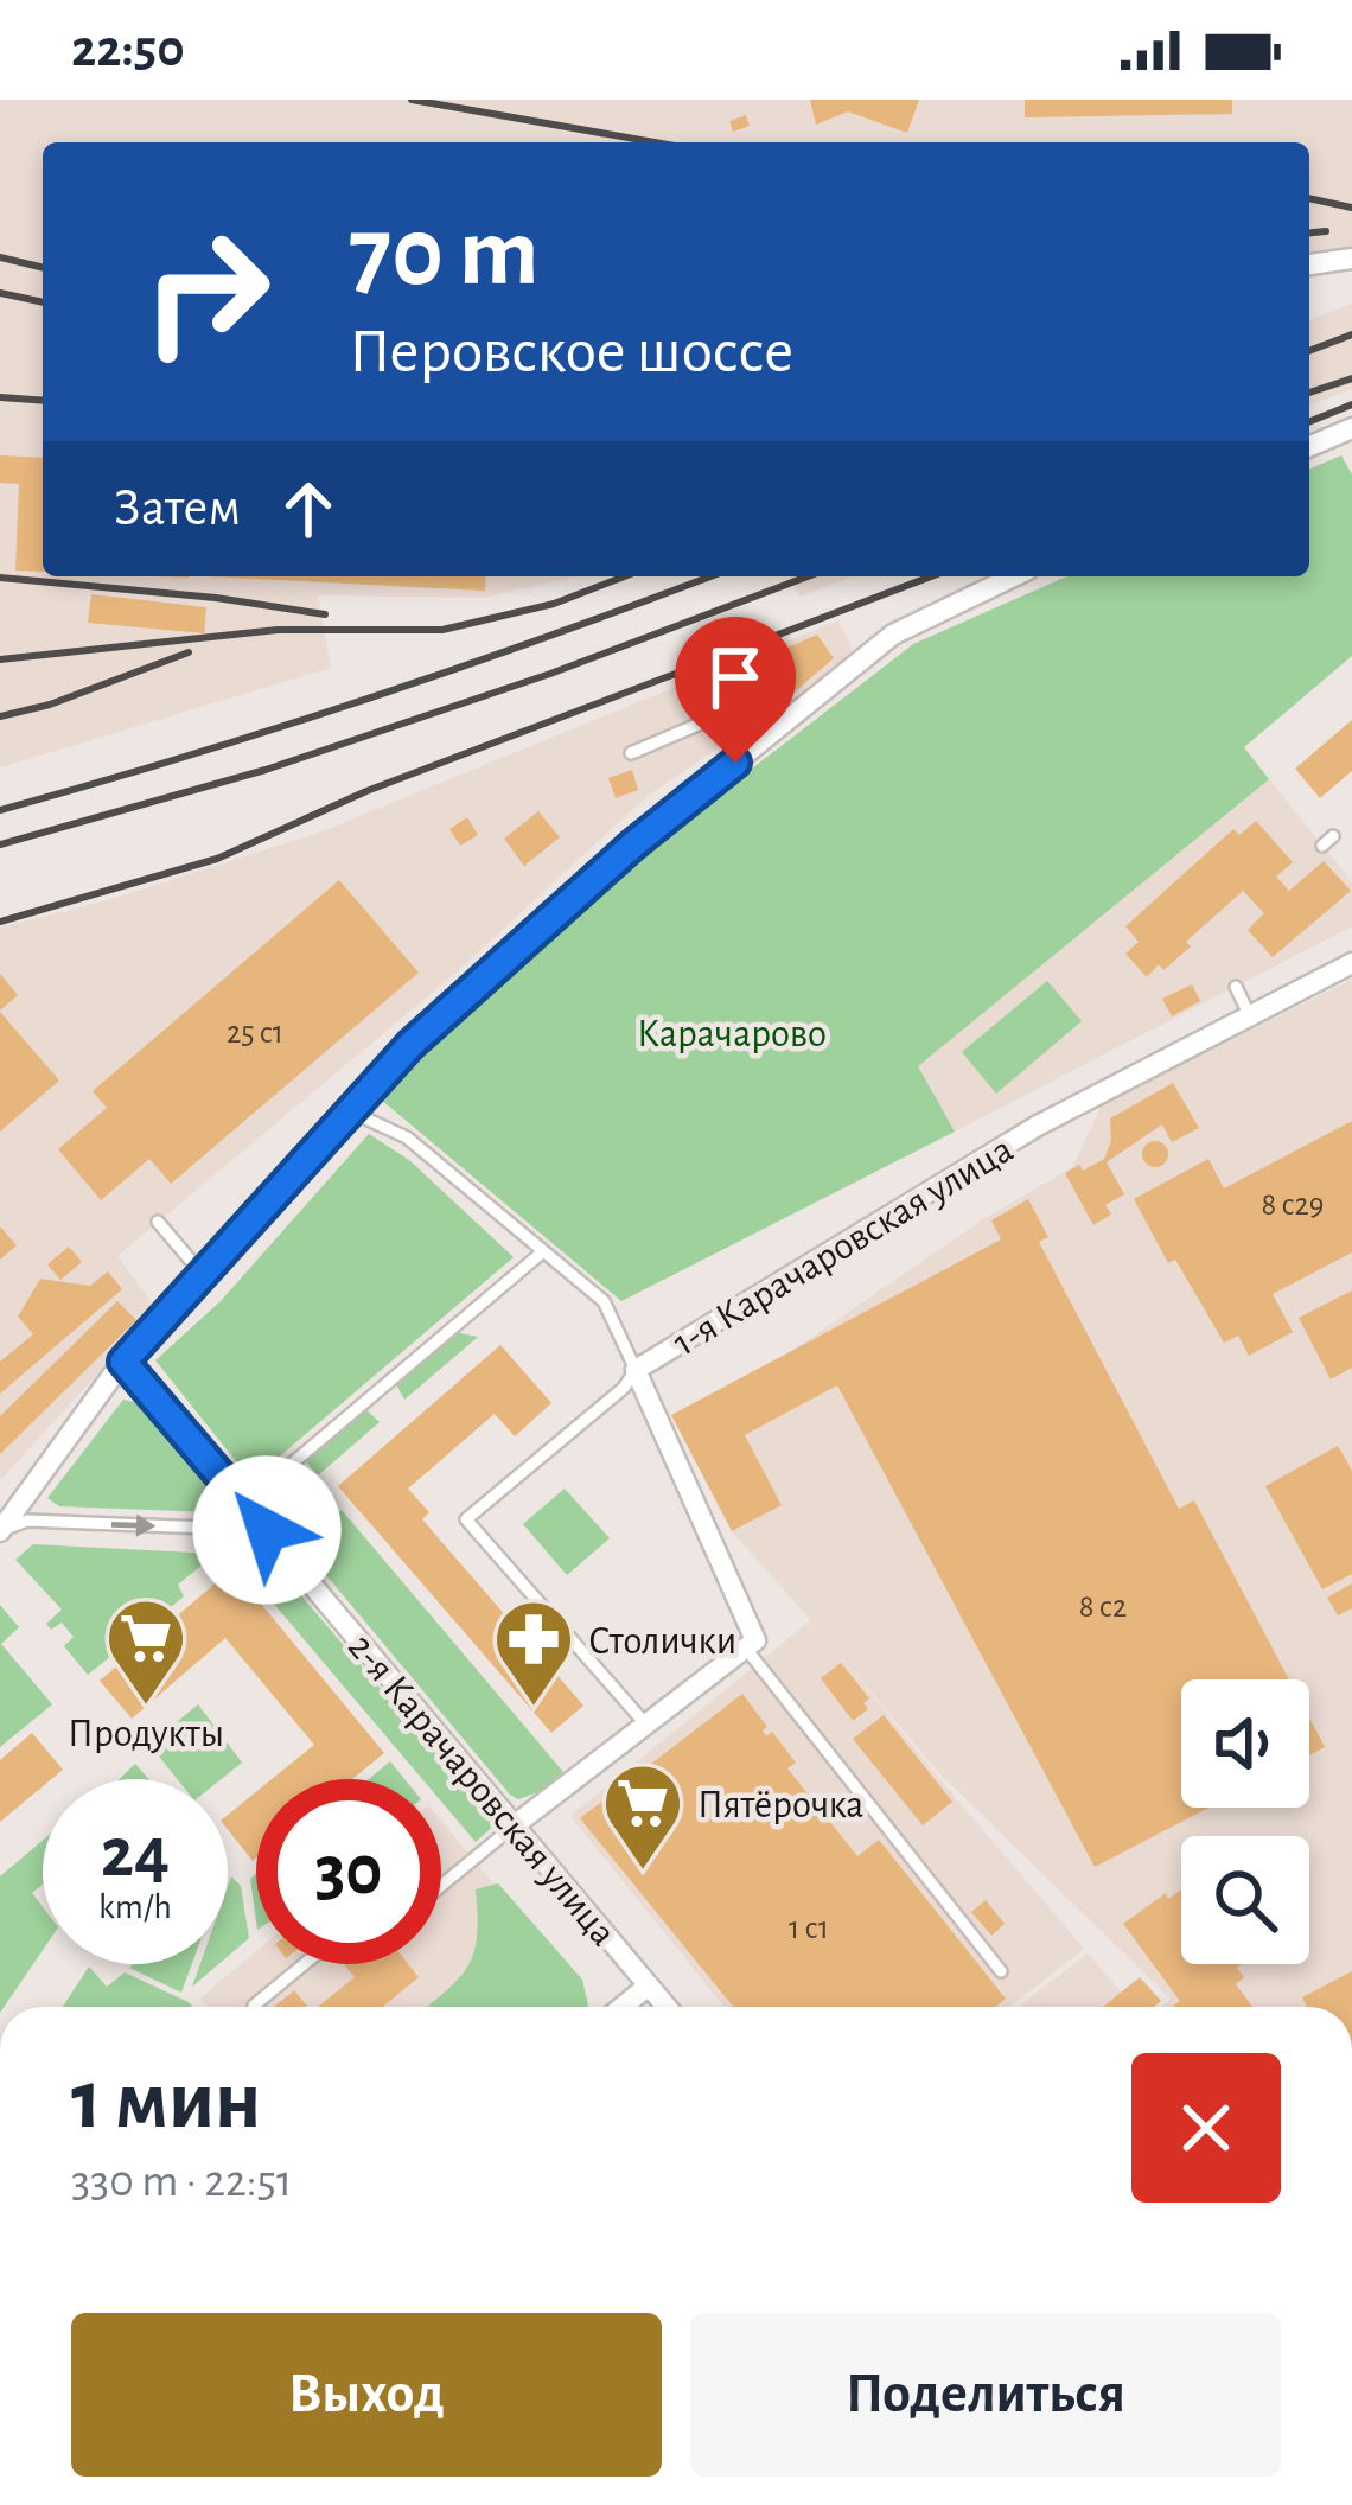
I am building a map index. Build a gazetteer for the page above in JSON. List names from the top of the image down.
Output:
{
  "streets": {
    "street": ["1-я Карачаровская улица", "2-я Карачаровская улица"]
  },
  "parks": ["Карачарово"],
  "places": {
    "supermarket": ["Продукты", "Пятёрочка"],
    "pharmacy": ["Столички"]
  },
  "house_numbers": [
    "25 с1",
    "8 с29",
    "8 с2",
    "1 с1"
  ],
  "page": {
    "status": "22:50",
    "turn": ["70 m", "Перовское шоссе"],
    "then": "Затем",
    "speed": "24 km/h",
    "limit": "30",
    "heading": ["1 мин", "330 m · 22:51"],
    "buttons": ["Выход", "Поделиться"]
  }
}
